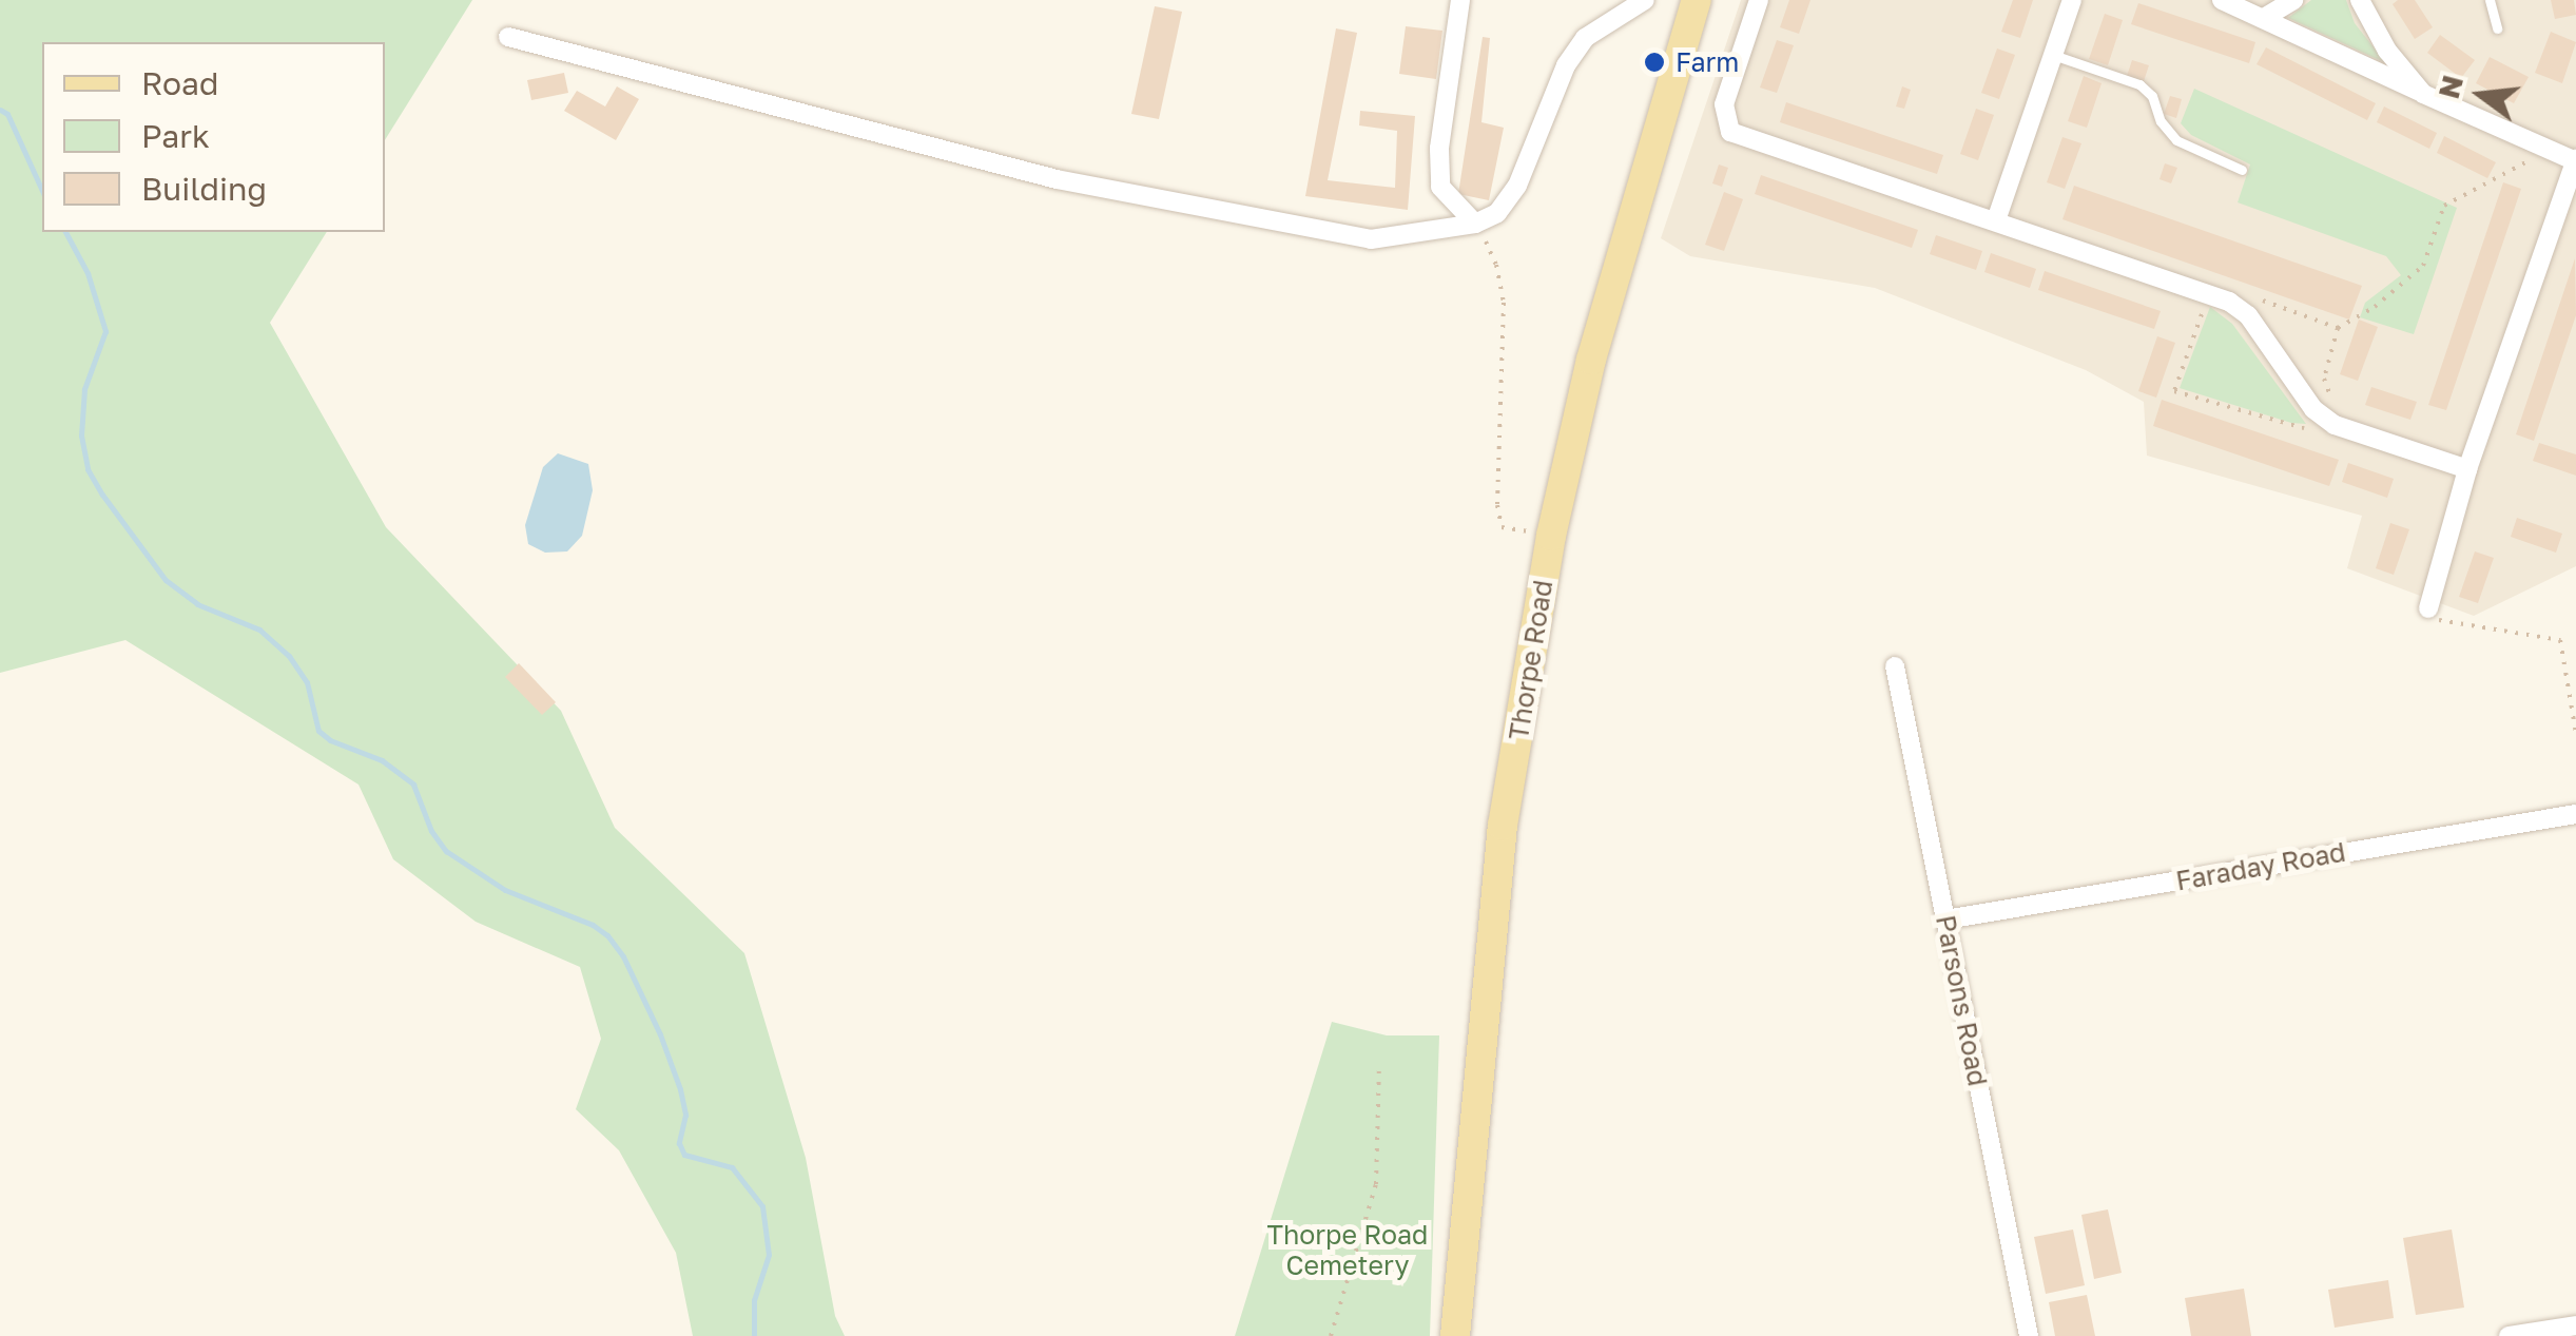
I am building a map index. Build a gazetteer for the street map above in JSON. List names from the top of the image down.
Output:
{
  "streets": {
    "main road": ["Thorpe Road"],
    "street": ["Faraday Road", "Parsons Road"]
  },
  "crossings": [
    ["Faraday Road", "Parsons Road"]
  ],
  "parks": ["Thorpe Road Cemetery"],
  "places": ["Farm"],
  "legend": ["Road", "Park", "Building"],
  "north": "left"
}
